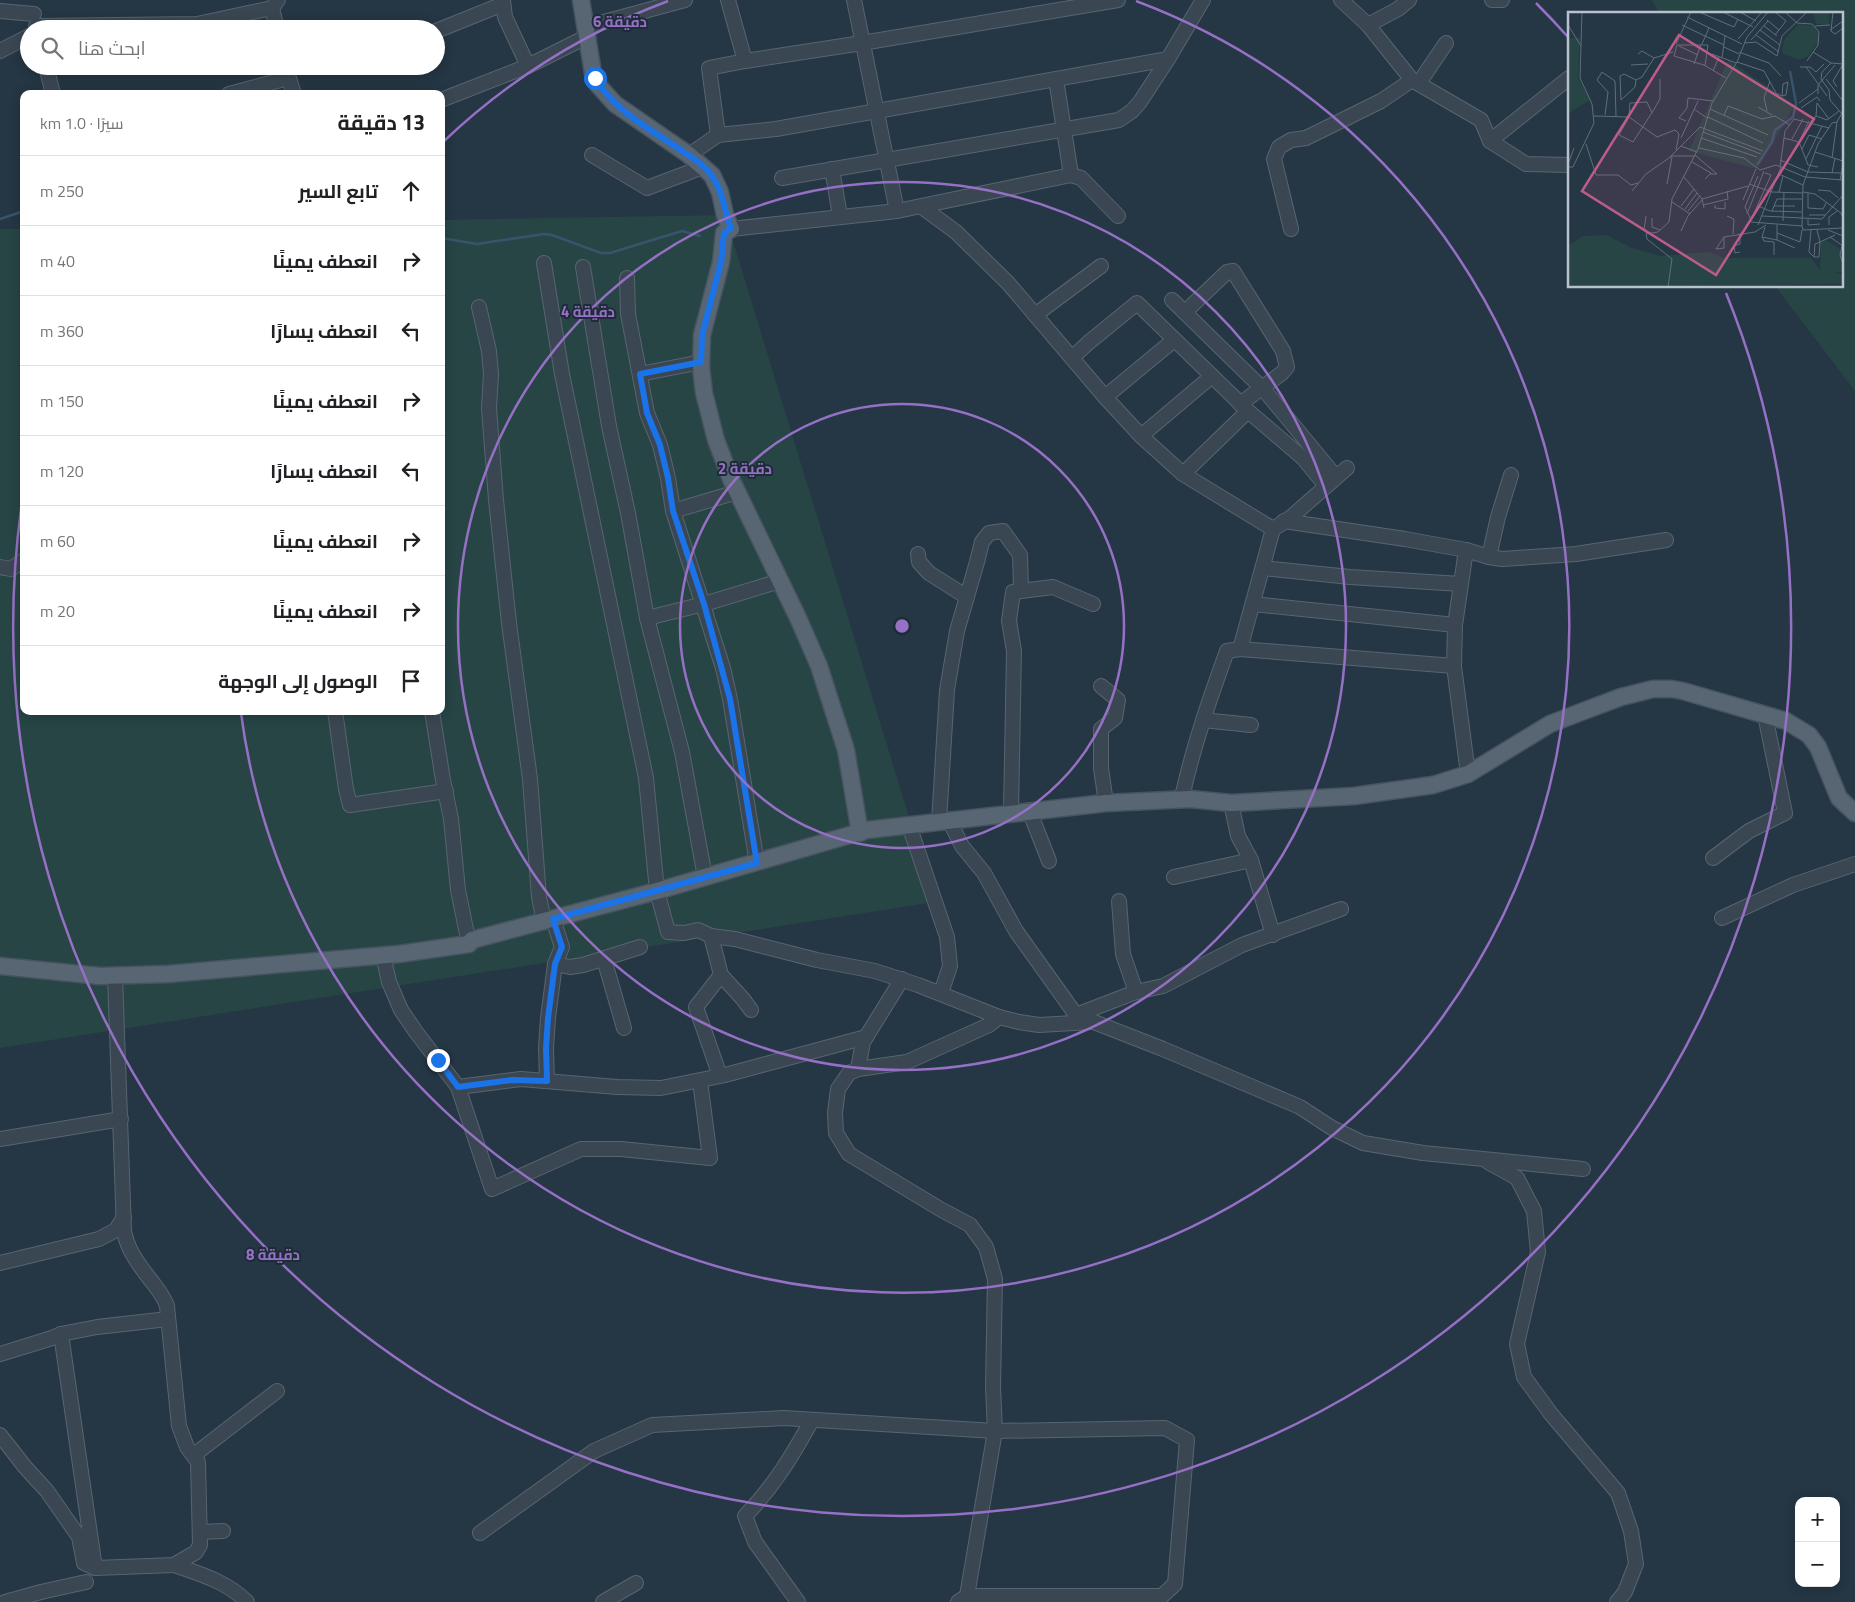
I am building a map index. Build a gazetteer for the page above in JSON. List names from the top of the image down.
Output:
{
  "page": {
    "search": "ابحث هنا",
    "heading": ["13 دقيقة", "سيرًا · 1.0 km"],
    "list": [
      ["تابع السير", "250 m"],
      ["انعطف يمينًا", "40 m"],
      ["انعطف يسارًا", "360 m"],
      ["انعطف يمينًا", "150 m"],
      ["انعطف يسارًا", "120 m"],
      ["انعطف يمينًا", "60 m"],
      ["انعطف يمينًا", "20 m"],
      "الوصول إلى الوجهة"
    ],
    "map_buttons": ["+", "−"]
  },
  "rings": [
    "6 دقيقة",
    "4 دقيقة",
    "2 دقيقة",
    "8 دقيقة"
  ]
}
